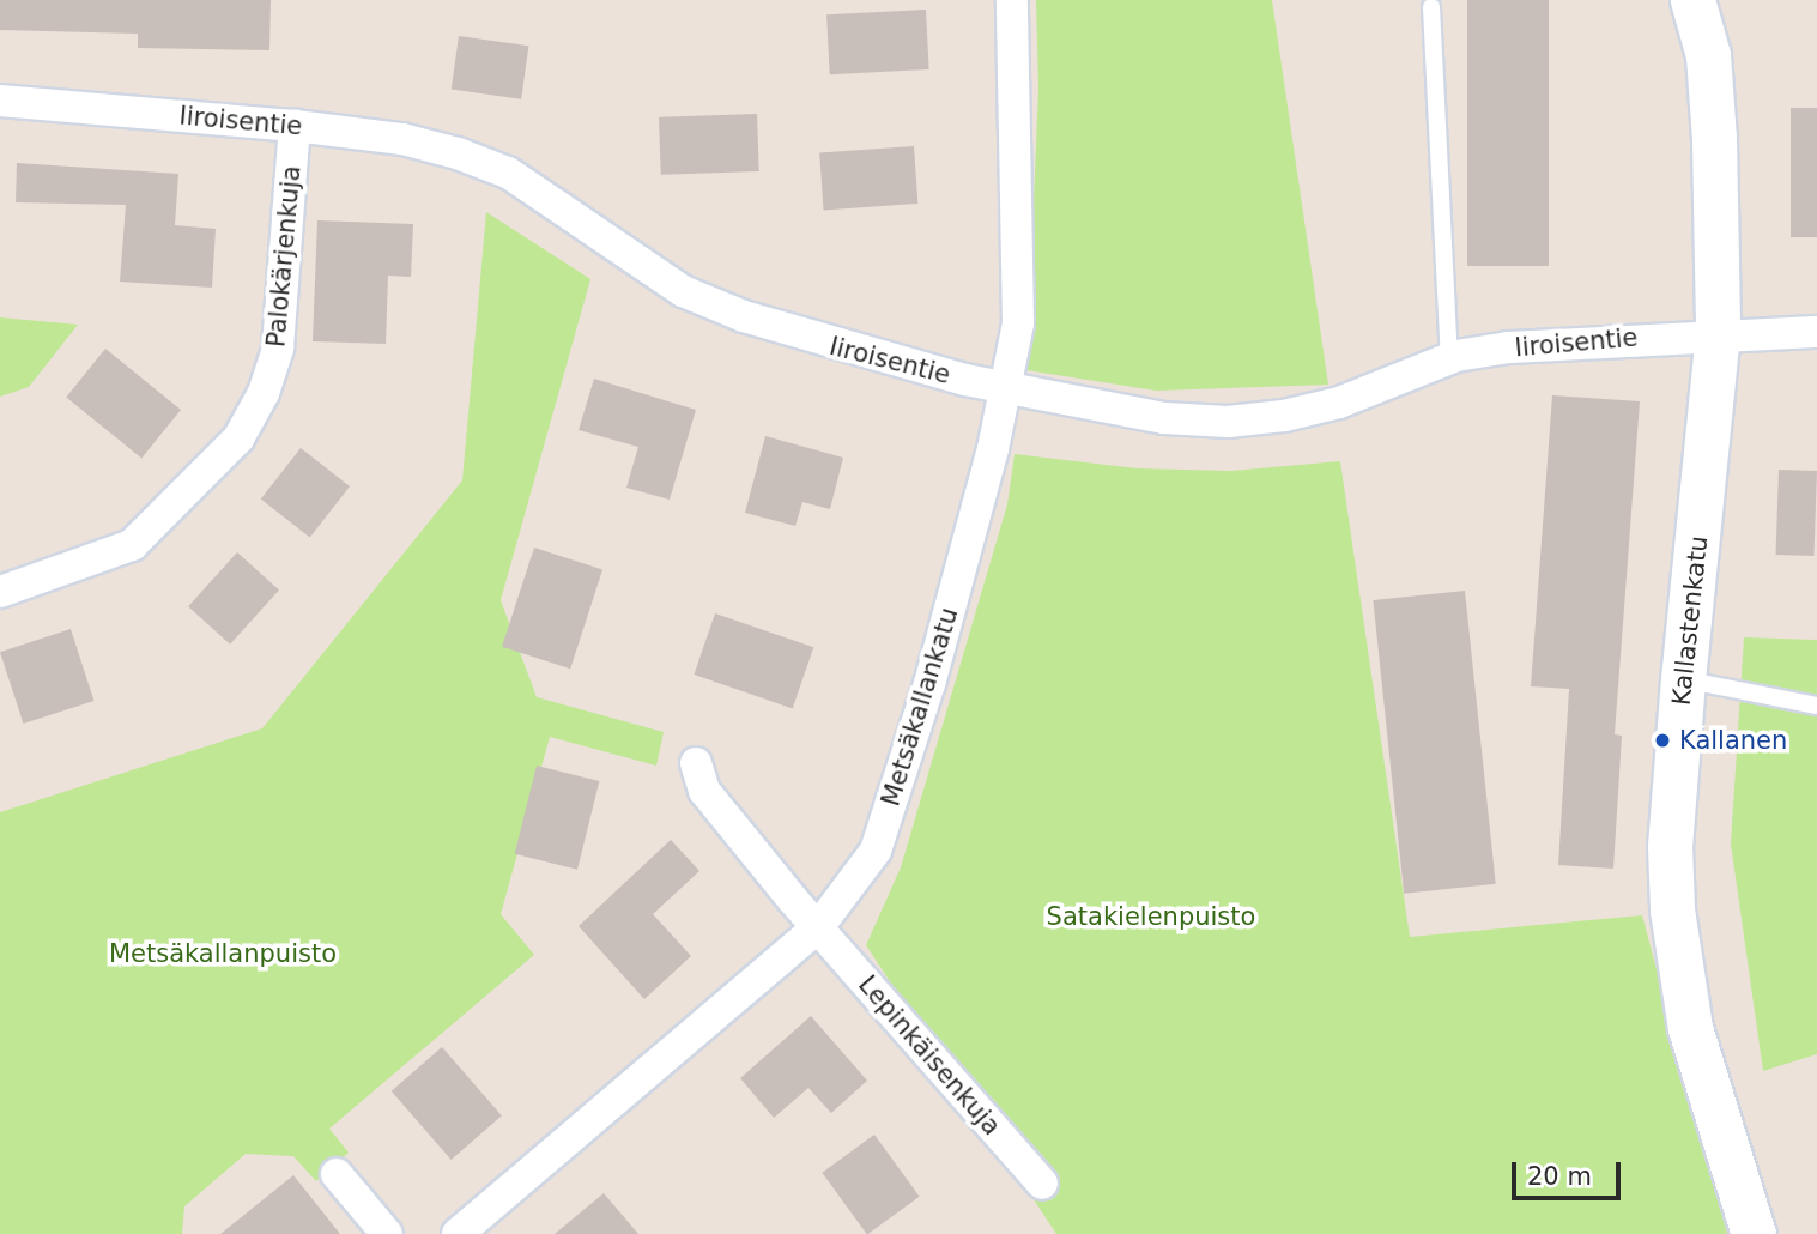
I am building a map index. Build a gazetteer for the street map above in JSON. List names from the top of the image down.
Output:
{
  "streets": {
    "street": [
      "Iiroisentie",
      "Palokärjenkuja",
      "Kallastenkatu",
      "Metsäkallankatu",
      "Lepinkäisenkuja"
    ]
  },
  "crossings": [
    ["Iiroisentie", "Palokärjenkuja"],
    ["Iiroisentie", "Kallastenkatu"],
    ["Iiroisentie", "Metsäkallankatu"],
    ["Metsäkallankatu", "Lepinkäisenkuja"]
  ],
  "parks": ["Satakielenpuisto", "Metsäkallanpuisto"],
  "places": ["Kallanen"],
  "scale_bar": "20 m"
}
